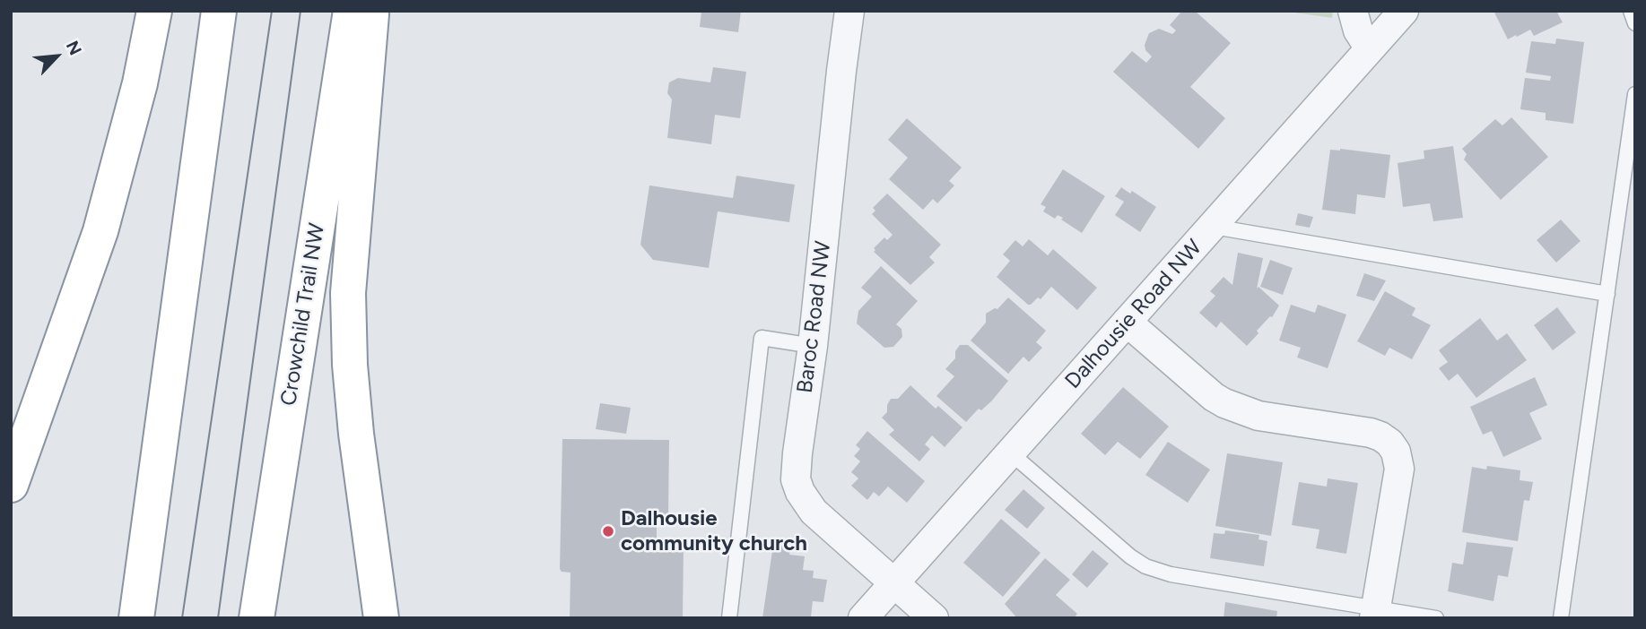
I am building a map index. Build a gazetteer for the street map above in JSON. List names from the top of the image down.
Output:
{
  "streets": {
    "highway": ["Crowchild Trail NW"],
    "street": ["Dalhousie Road NW", "Baroc Road NW"]
  },
  "crossings": [
    ["Dalhousie Road NW", "Baroc Road NW"]
  ],
  "places": ["Dalhousie community church"],
  "north": "top right"
}
